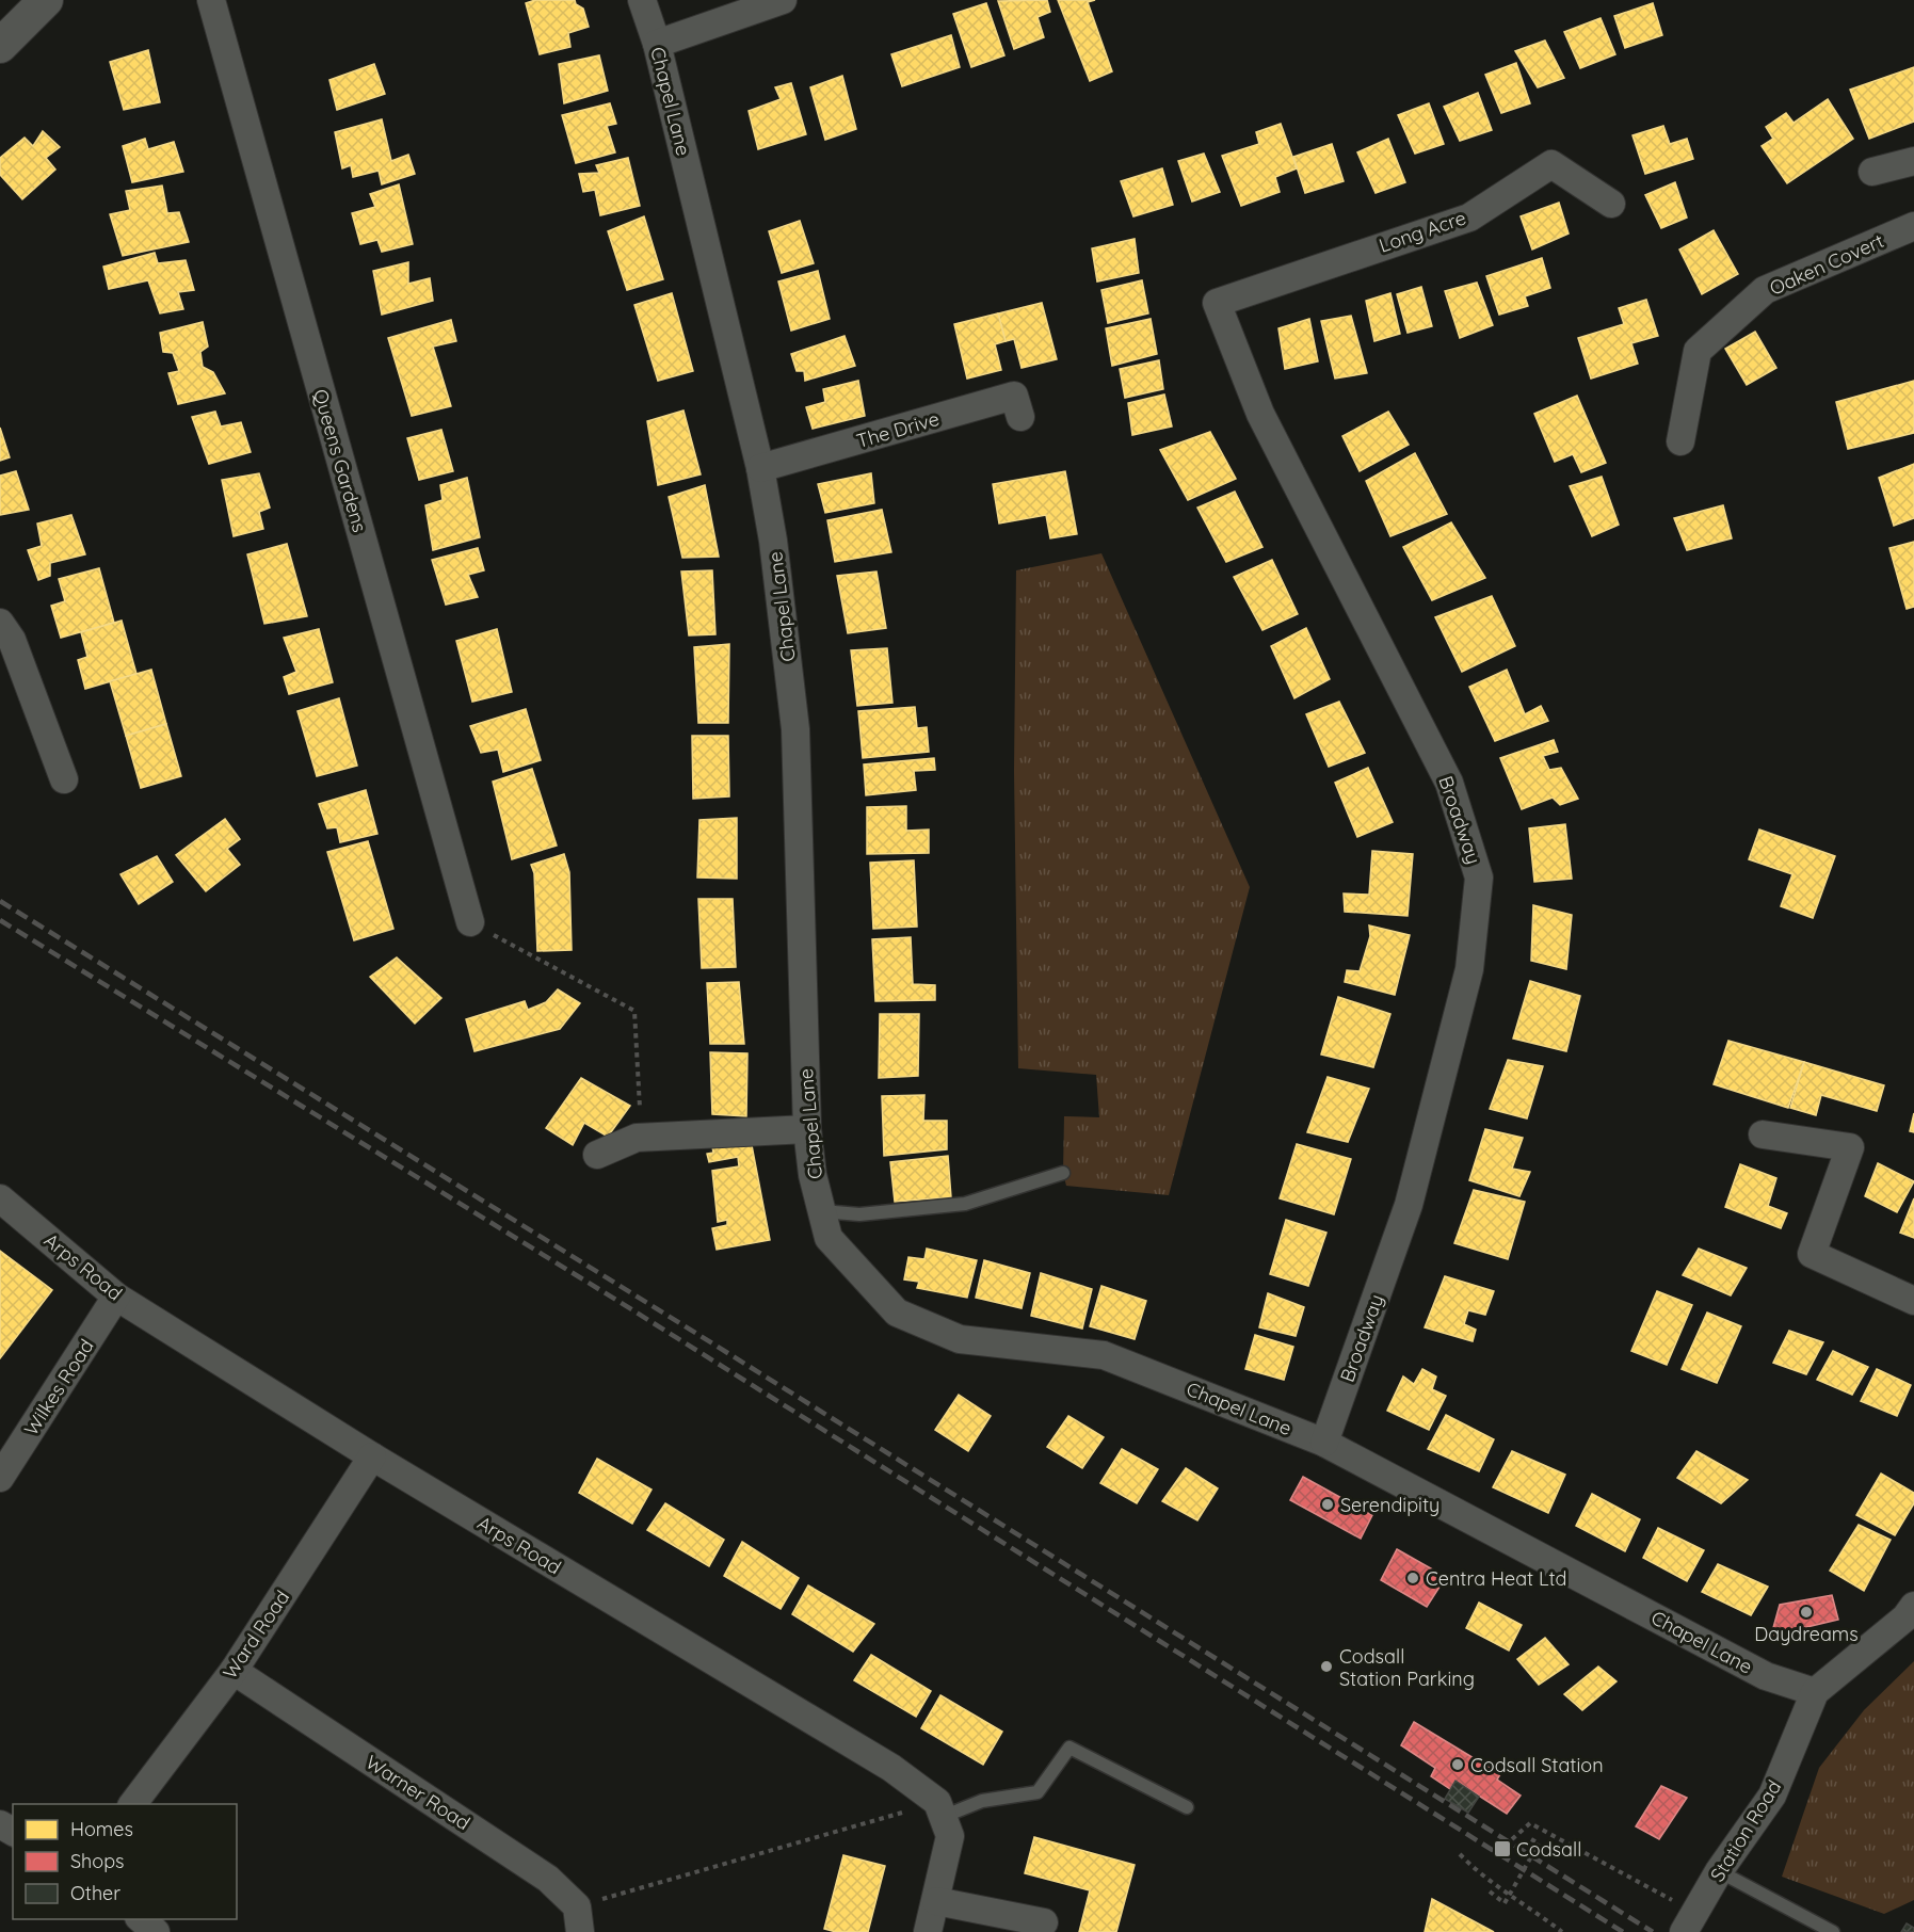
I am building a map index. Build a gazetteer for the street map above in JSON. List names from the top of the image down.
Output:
{
  "streets": {
    "street": [
      "Chapel Lane",
      "Long Acre",
      "Oaken Covert",
      "The Drive",
      "Queens Gardens",
      "Broadway",
      "Arps Road",
      "Wilkes Road",
      "Ward Road",
      "Warner Road",
      "Station Road"
    ]
  },
  "crossings": [
    ["Chapel Lane", "The Drive"],
    ["Chapel Lane", "Broadway"],
    ["Chapel Lane", "Station Road"],
    ["Long Acre", "Broadway"],
    ["Arps Road", "Wilkes Road"],
    ["Arps Road", "Ward Road"],
    ["Ward Road", "Warner Road"]
  ],
  "places": {
    "other": [
      "Serendipity",
      "Centra Heat Ltd",
      "Daydreams",
      "Codsall Station Parking",
      "Codsall Station"
    ],
    "transit": ["Codsall"]
  },
  "legend": ["Homes", "Shops", "Other"]
}
